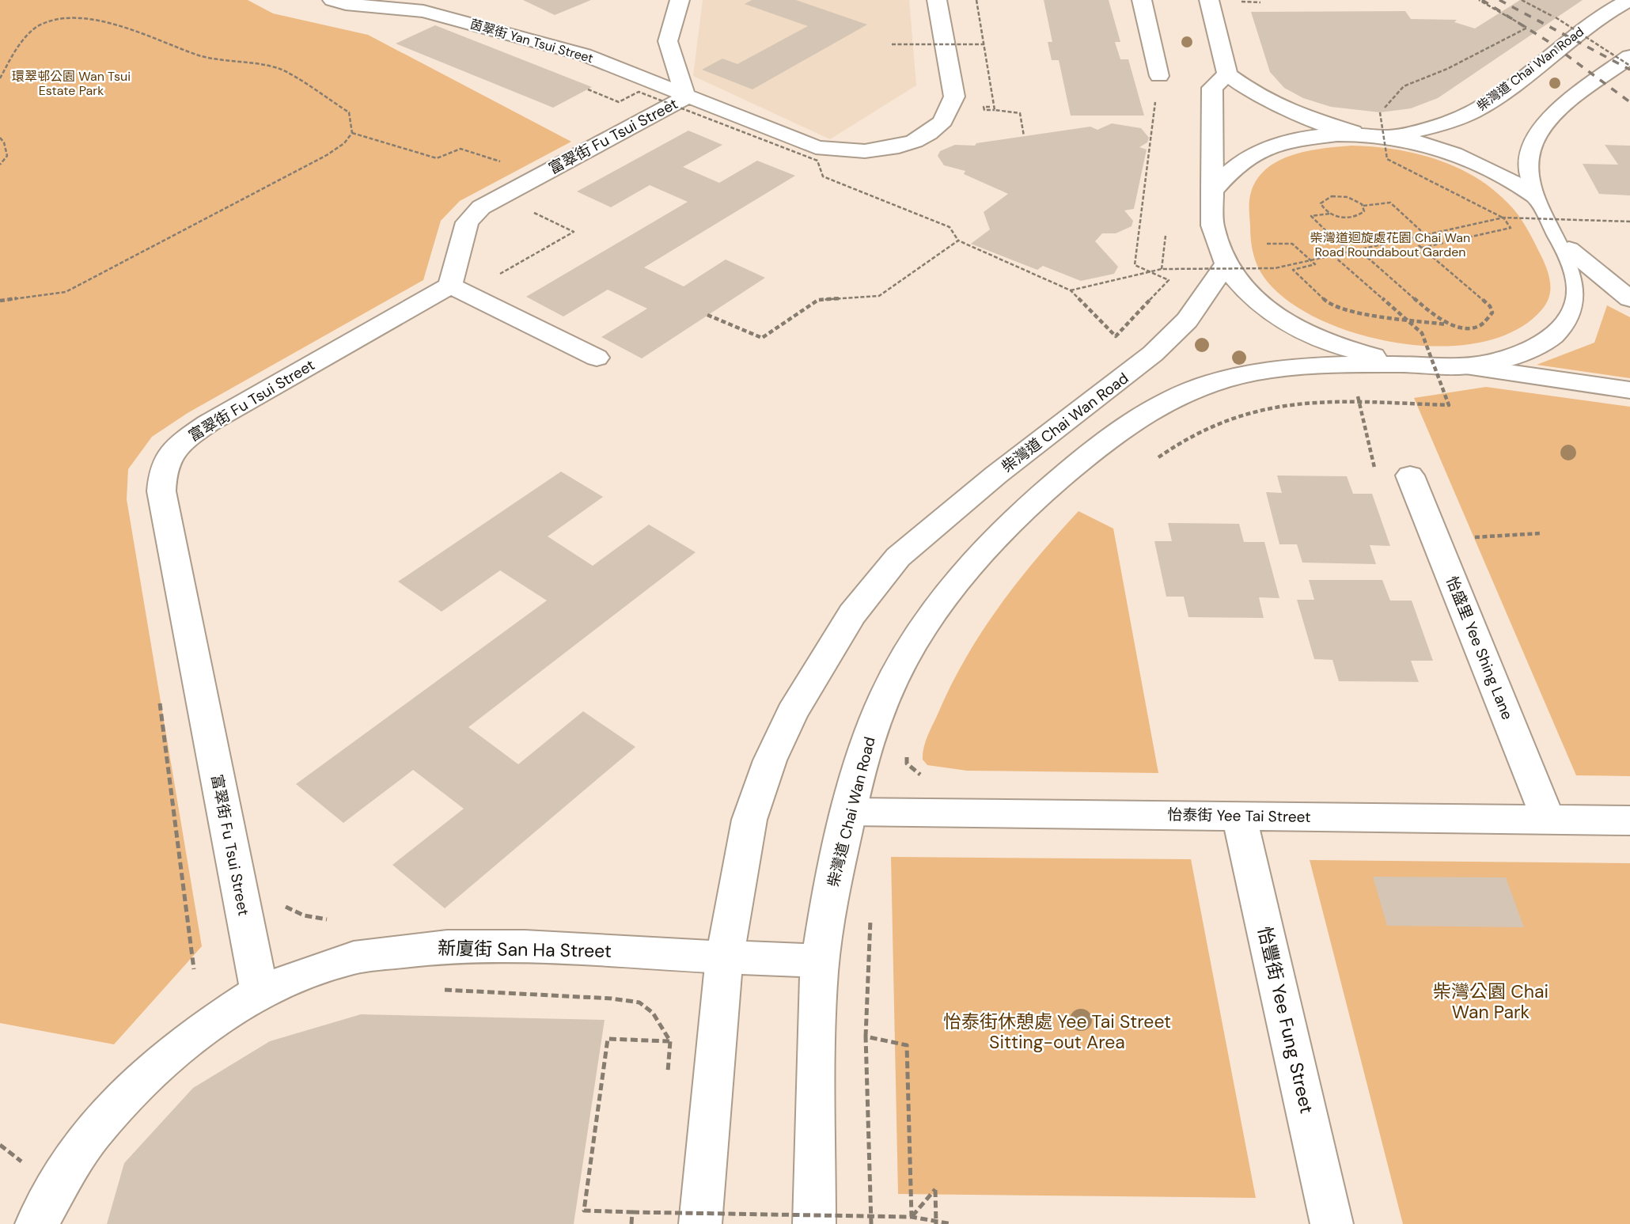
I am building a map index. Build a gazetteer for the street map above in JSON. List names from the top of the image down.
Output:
{
  "streets": {
    "main road": [
      "茵翠街 Yan Tsui Street",
      "柴灣道 Chai Wan Road",
      "富翠街 Fu Tsui Street",
      "怡盛里 Yee Shing Lane",
      "怡泰街 Yee Tai Street",
      "新廈街 San Ha Street",
      "怡豐街 Yee Fung Street"
    ]
  },
  "crossings": [
    ["茵翠街 Yan Tsui Street", "富翠街 Fu Tsui Street"],
    ["柴灣道 Chai Wan Road", "怡泰街 Yee Tai Street"],
    ["柴灣道 Chai Wan Road", "新廈街 San Ha Street"],
    ["富翠街 Fu Tsui Street", "新廈街 San Ha Street"],
    ["怡盛里 Yee Shing Lane", "怡泰街 Yee Tai Street"],
    ["怡泰街 Yee Tai Street", "怡豐街 Yee Fung Street"]
  ],
  "parks": [
    "環翠邨公園 Wan Tsui Estate Park",
    "柴灣道迴旋處花園 Chai Wan Road Roundabout Garden",
    "柴灣公園 Chai Wan Park",
    "怡泰街休憩處 Yee Tai Street Sitting-out Area"
  ]
}
